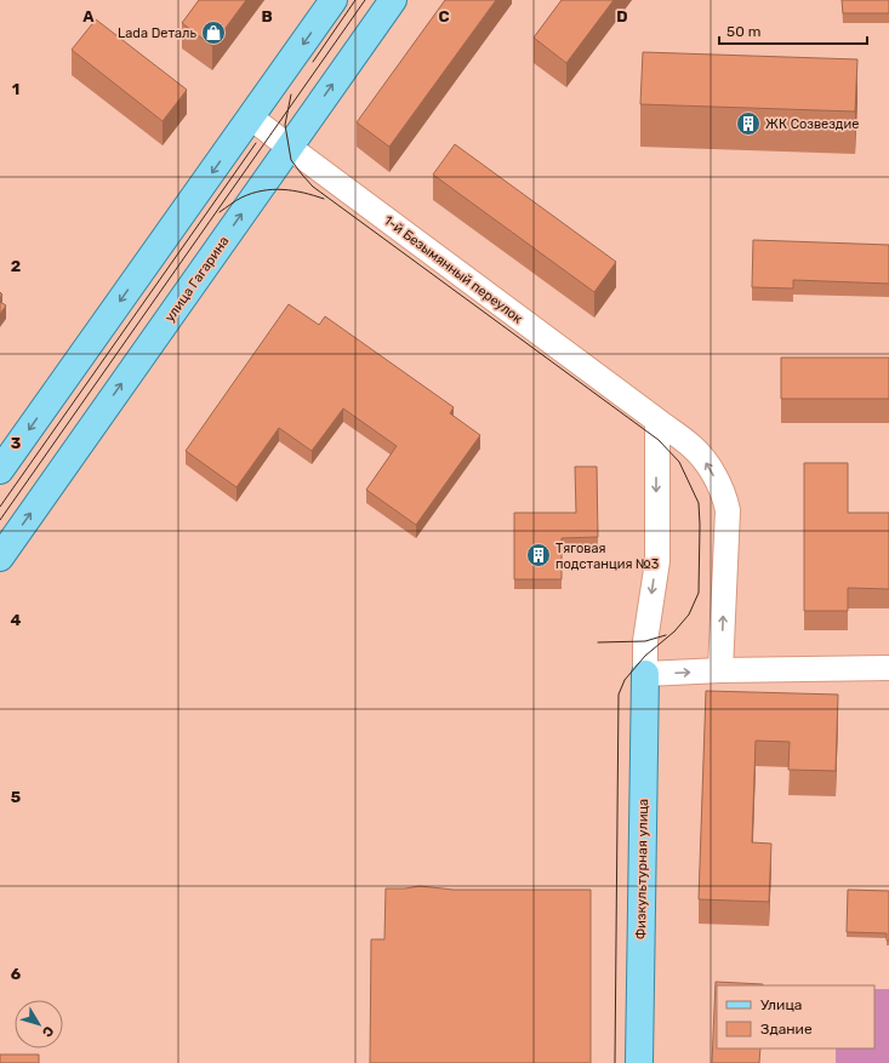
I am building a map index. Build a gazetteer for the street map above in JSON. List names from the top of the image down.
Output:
{
  "streets": {
    "main road": ["улица Гагарина", "Физкультурная улица"],
    "street": ["1-й Безымянный переулок"]
  },
  "crossings": [
    ["1-й Безымянный переулок", "улица Гагарина"]
  ],
  "places": {
    "shop": ["Lada Dеталь"],
    "building": ["ЖК Созвездие", "Тяговая подстанция №3"]
  },
  "legend": ["Улица", "Здание"],
  "scale_bar": "50 m",
  "north": "bottom right",
  "grid": {
    "columns": [
      "A",
      "B",
      "C",
      "D"
    ],
    "rows": [
      "1",
      "2",
      "3",
      "4",
      "5",
      "6"
    ]
  }
}
